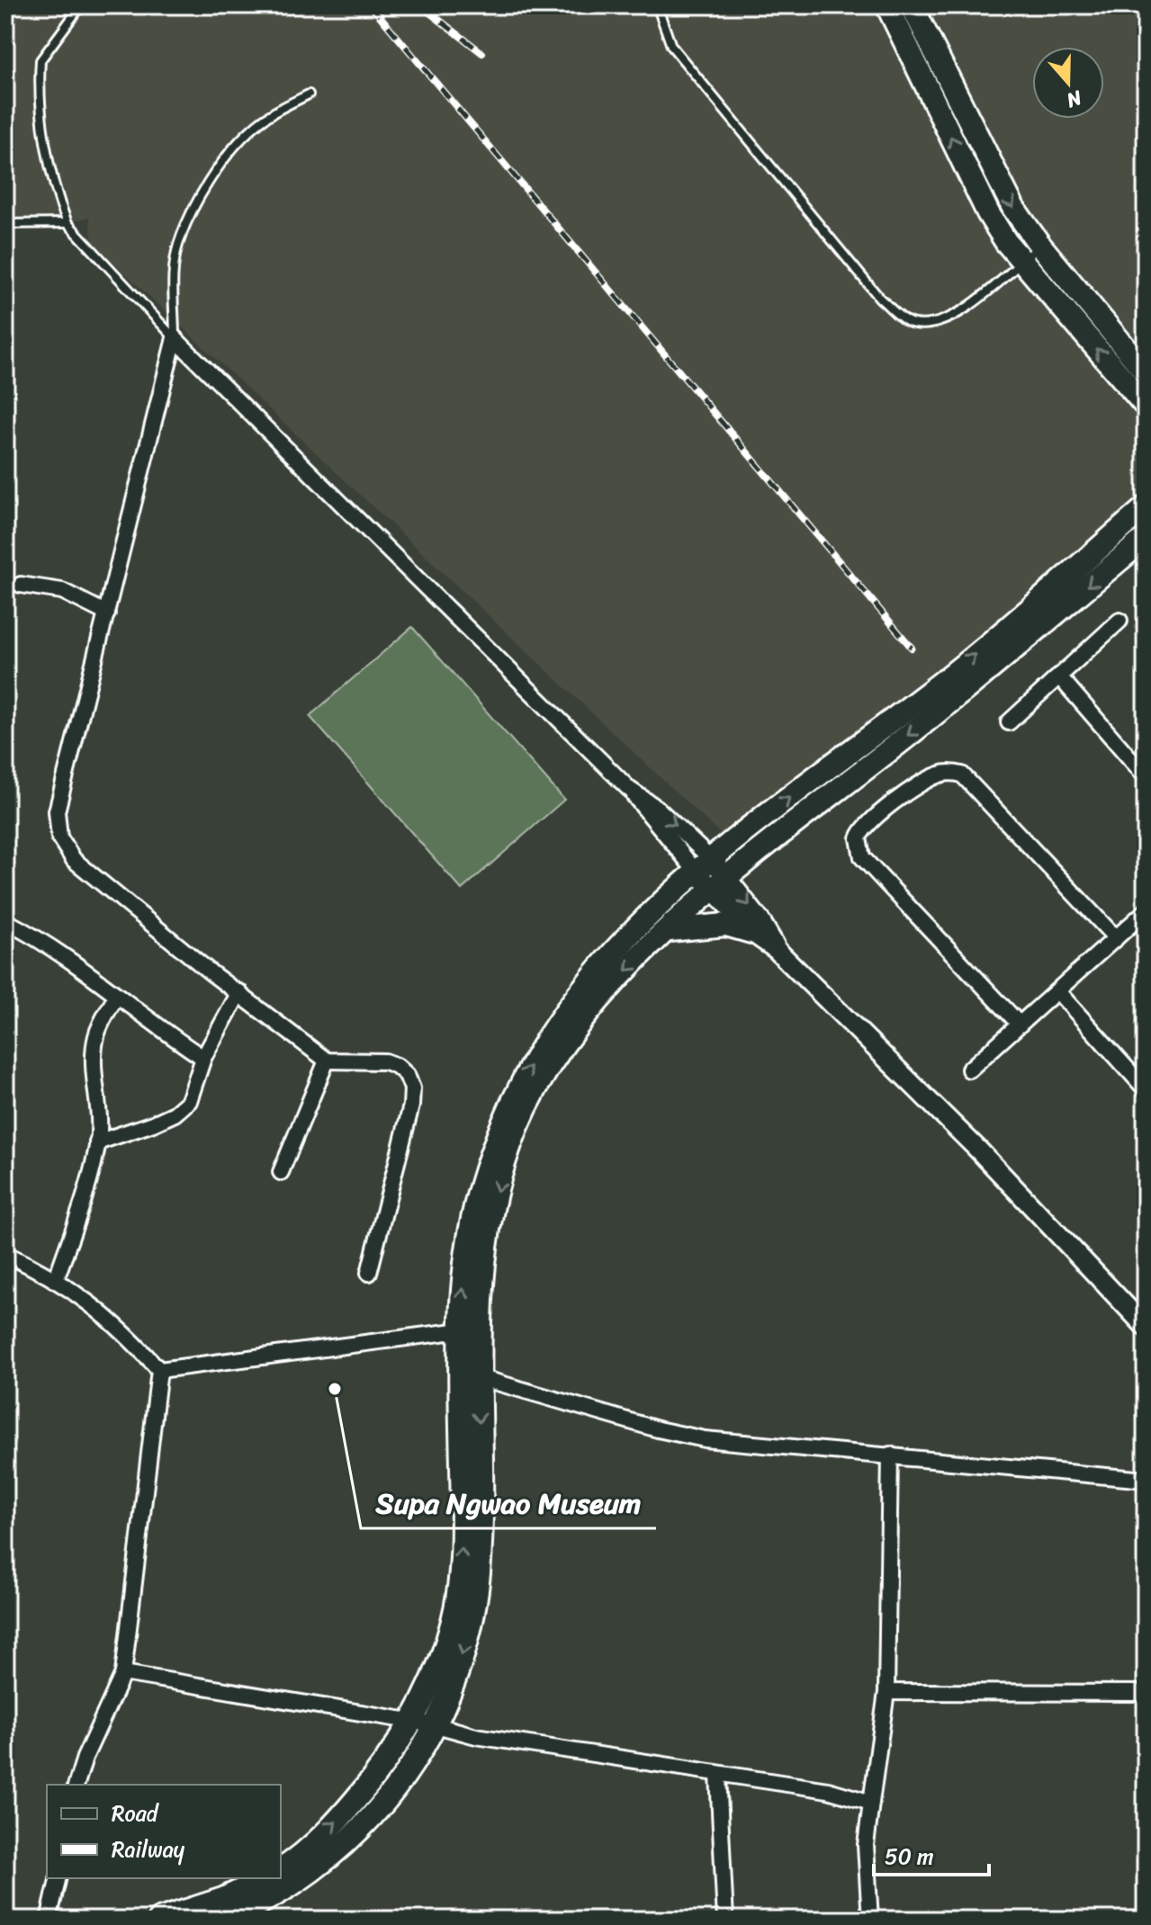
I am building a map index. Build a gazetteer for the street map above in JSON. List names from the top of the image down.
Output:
{
  "places": ["Supa Ngwao Museum"],
  "legend": ["Road", "Railway"],
  "scale_bar": "50 m",
  "north": "bottom"
}
